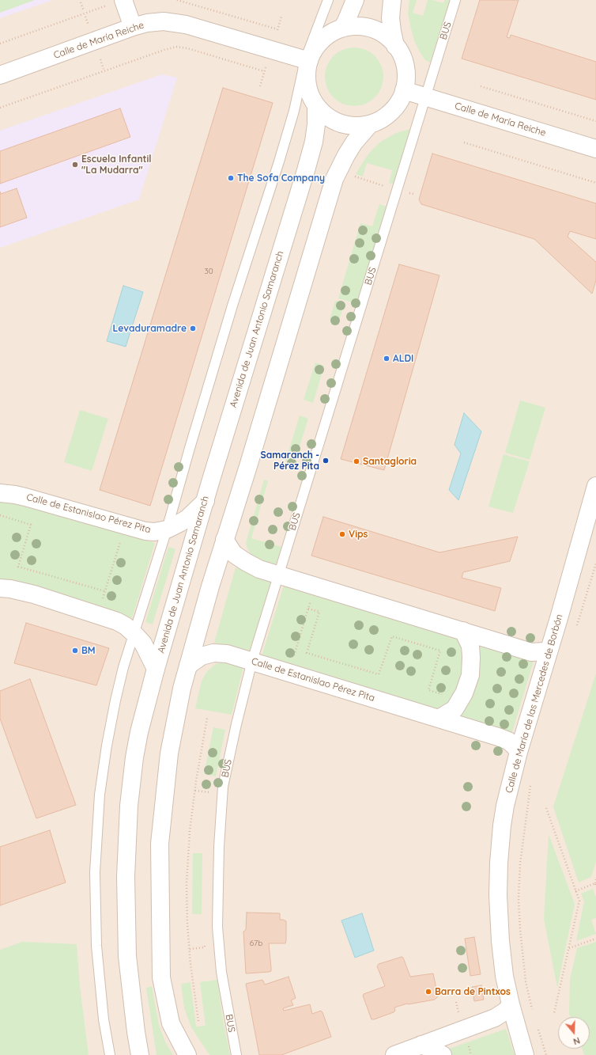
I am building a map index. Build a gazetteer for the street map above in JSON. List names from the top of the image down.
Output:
{
  "streets": {
    "street": [
      "Calle de María Reiche",
      "Avenida de Juan Antonio Samaranch",
      "Calle de Estanislao Pérez Pita",
      "Calle de María de las Mercedes de Borbón"
    ],
    "lane": ["BUS"]
  },
  "crossings": [
    ["BUS", "Calle de María Reiche"],
    ["BUS", "Calle de Estanislao Pérez Pita"],
    ["Calle de María Reiche", "Avenida de Juan Antonio Samaranch"],
    ["Avenida de Juan Antonio Samaranch", "Calle de Estanislao Pérez Pita"],
    ["Calle de Estanislao Pérez Pita", "Calle de María de las Mercedes de Borbón"]
  ],
  "places": [
    "Escuela Infantil \"La Mudarra\"",
    "The Sofa Company",
    "Levaduramadre",
    "ALDI",
    "Samaranch - Pérez Pita",
    "Santagloria",
    "Vips",
    "BM",
    "Barra de Pintxos"
  ],
  "house_numbers": ["30", "67b"],
  "north": "bottom"
}
